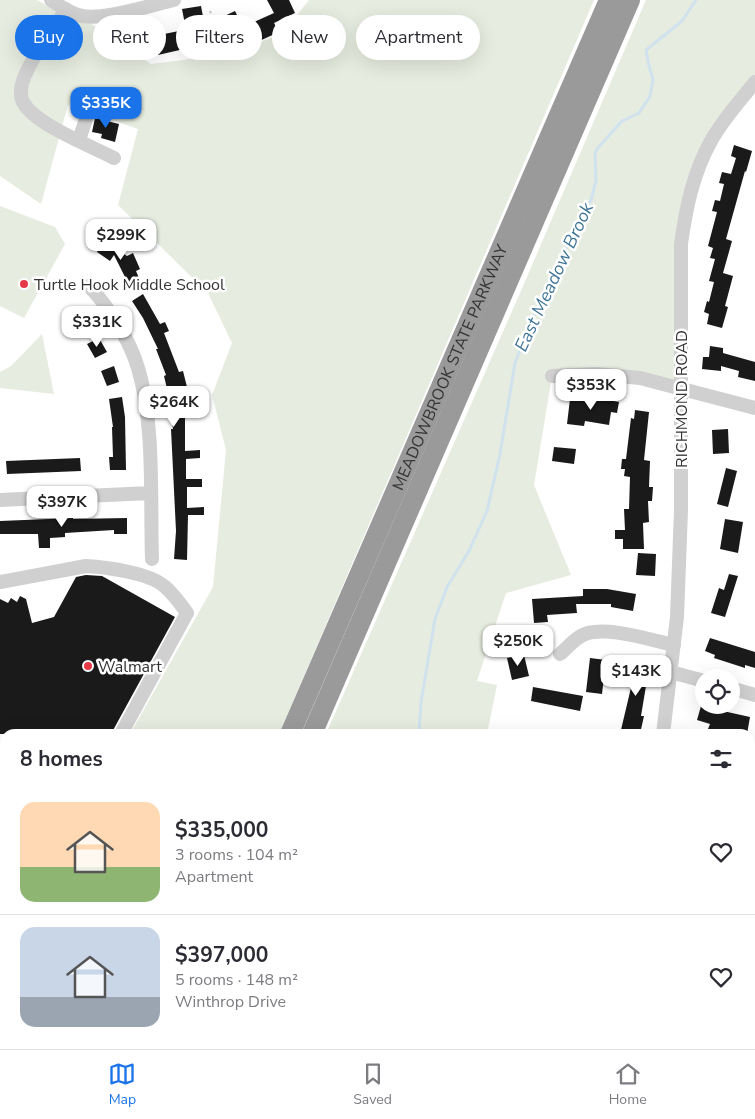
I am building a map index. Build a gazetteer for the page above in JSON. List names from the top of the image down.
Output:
{
  "streets": {
    "highway": ["MEADOWBROOK STATE PARKWAY"],
    "street": ["RICHMOND ROAD"]
  },
  "water": ["East Meadow Brook"],
  "places": ["Turtle Hook Middle School", "Walmart"],
  "page": {
    "chip": [
      "Buy",
      "Rent",
      "Filters",
      "New",
      "Apartment"
    ],
    "price": [
      "$335K",
      "$299K",
      "$331K",
      "$353K",
      "$264K",
      "$397K",
      "$250K",
      "$143K"
    ],
    "heading": "8 homes",
    "list": [
      {
        "name": "$335,000",
        "note": "3 rooms · 104 m² · Apartment"
      },
      {
        "name": "$397,000",
        "note": "5 rooms · 148 m² · Winthrop Drive"
      }
    ],
    "tabs": ["Map", "Saved", "Home"]
  }
}
